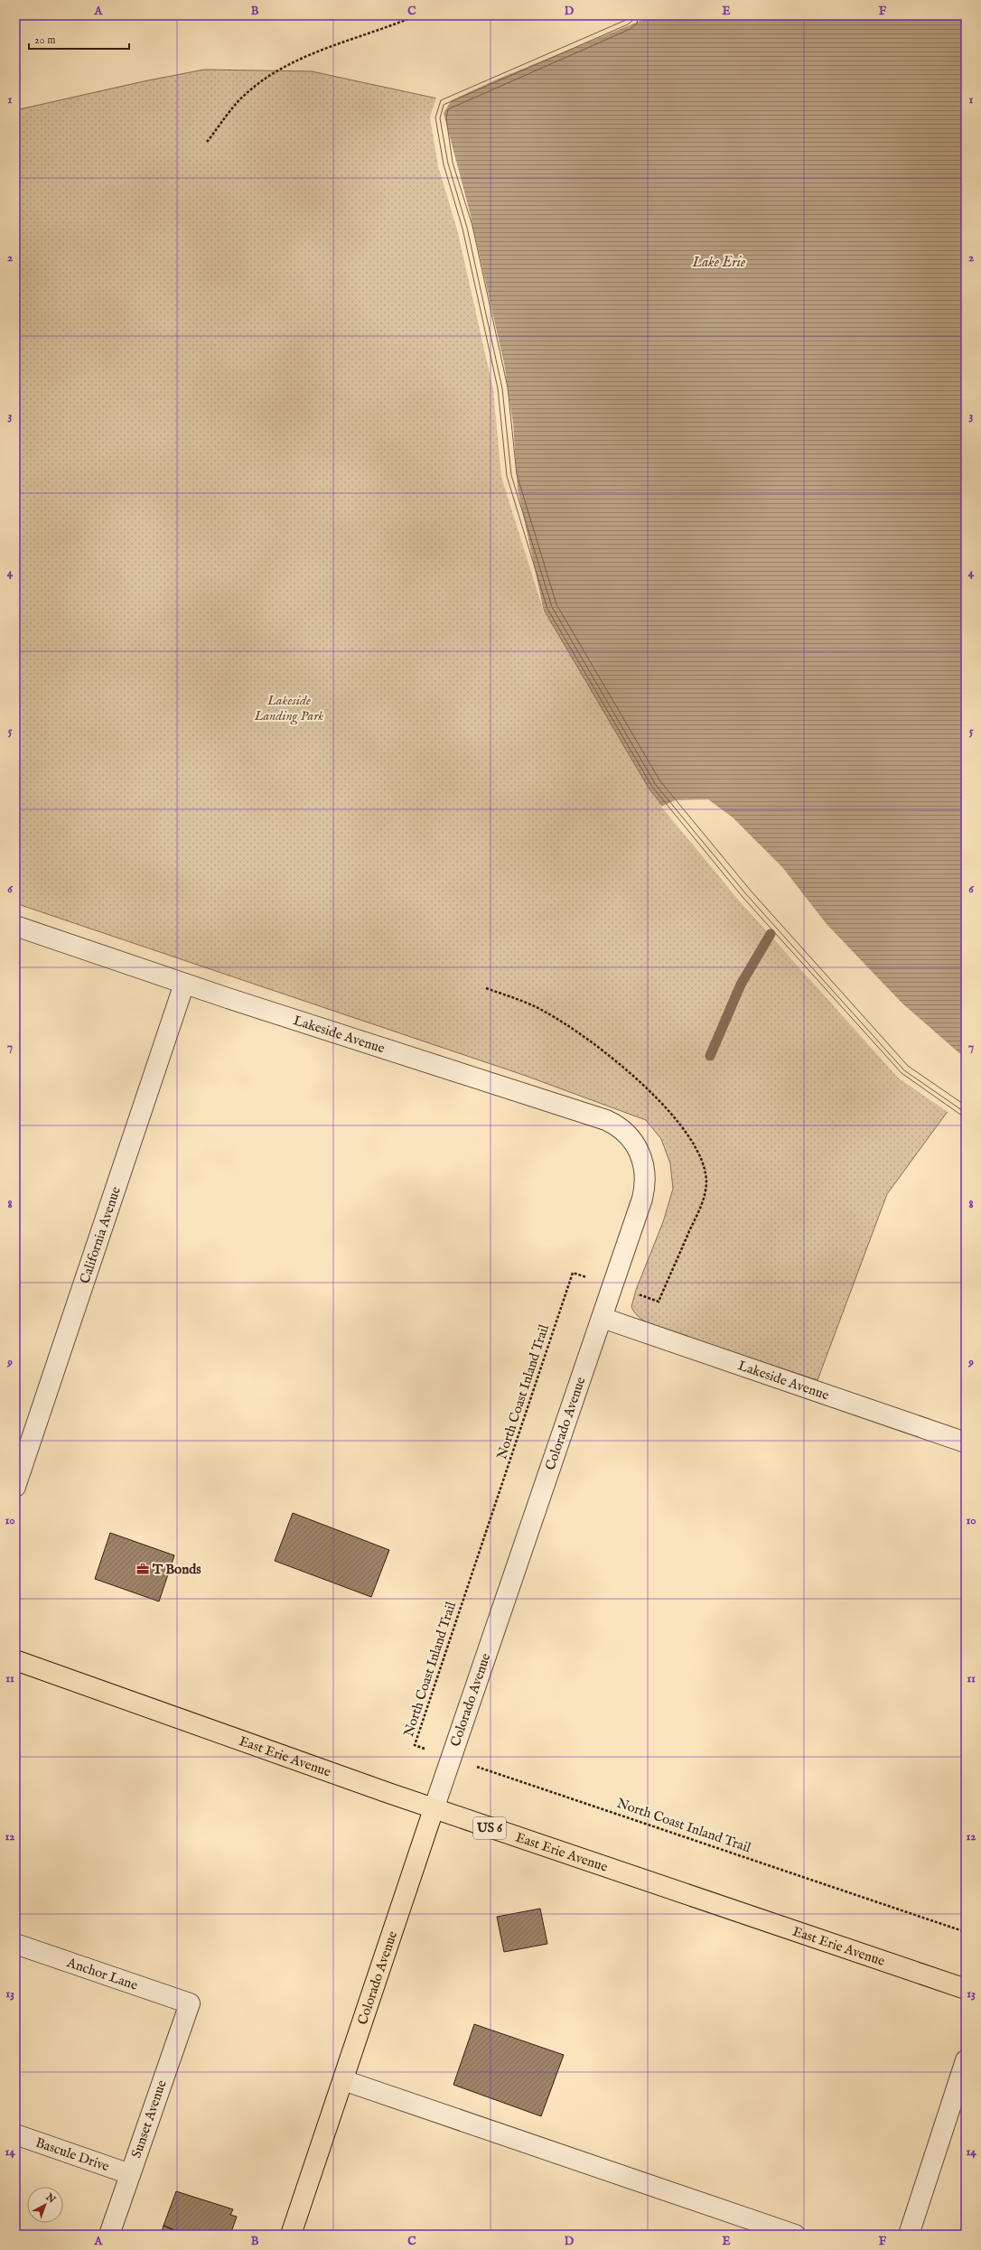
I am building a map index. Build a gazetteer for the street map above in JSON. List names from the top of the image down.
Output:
{
  "streets": {
    "main road": ["Colorado Avenue", "East Erie Avenue", "US 6"],
    "street": [
      "Lakeside Avenue",
      "California Avenue",
      "Anchor Lane",
      "Sunset Avenue",
      "Bascule Drive"
    ],
    "path": ["North Coast Inland Trail"]
  },
  "crossings": [
    ["Lakeside Avenue", "California Avenue"],
    ["Lakeside Avenue", "Colorado Avenue"],
    ["North Coast Inland Trail", "Colorado Avenue"],
    ["Colorado Avenue", "East Erie Avenue"],
    ["Anchor Lane", "Sunset Avenue"],
    ["Sunset Avenue", "Bascule Drive"]
  ],
  "water": ["Lake Erie"],
  "parks": ["Lakeside Landing Park"],
  "places": {
    "office": ["T Bonds"]
  },
  "scale_bar": "20 m",
  "north": "top right",
  "grid": {
    "columns": [
      "A",
      "B",
      "C",
      "D",
      "E",
      "F"
    ],
    "rows": [
      "1",
      "2",
      "3",
      "4",
      "5",
      "6",
      "7",
      "8",
      "9",
      "10",
      "11",
      "12",
      "13",
      "14"
    ]
  }
}
